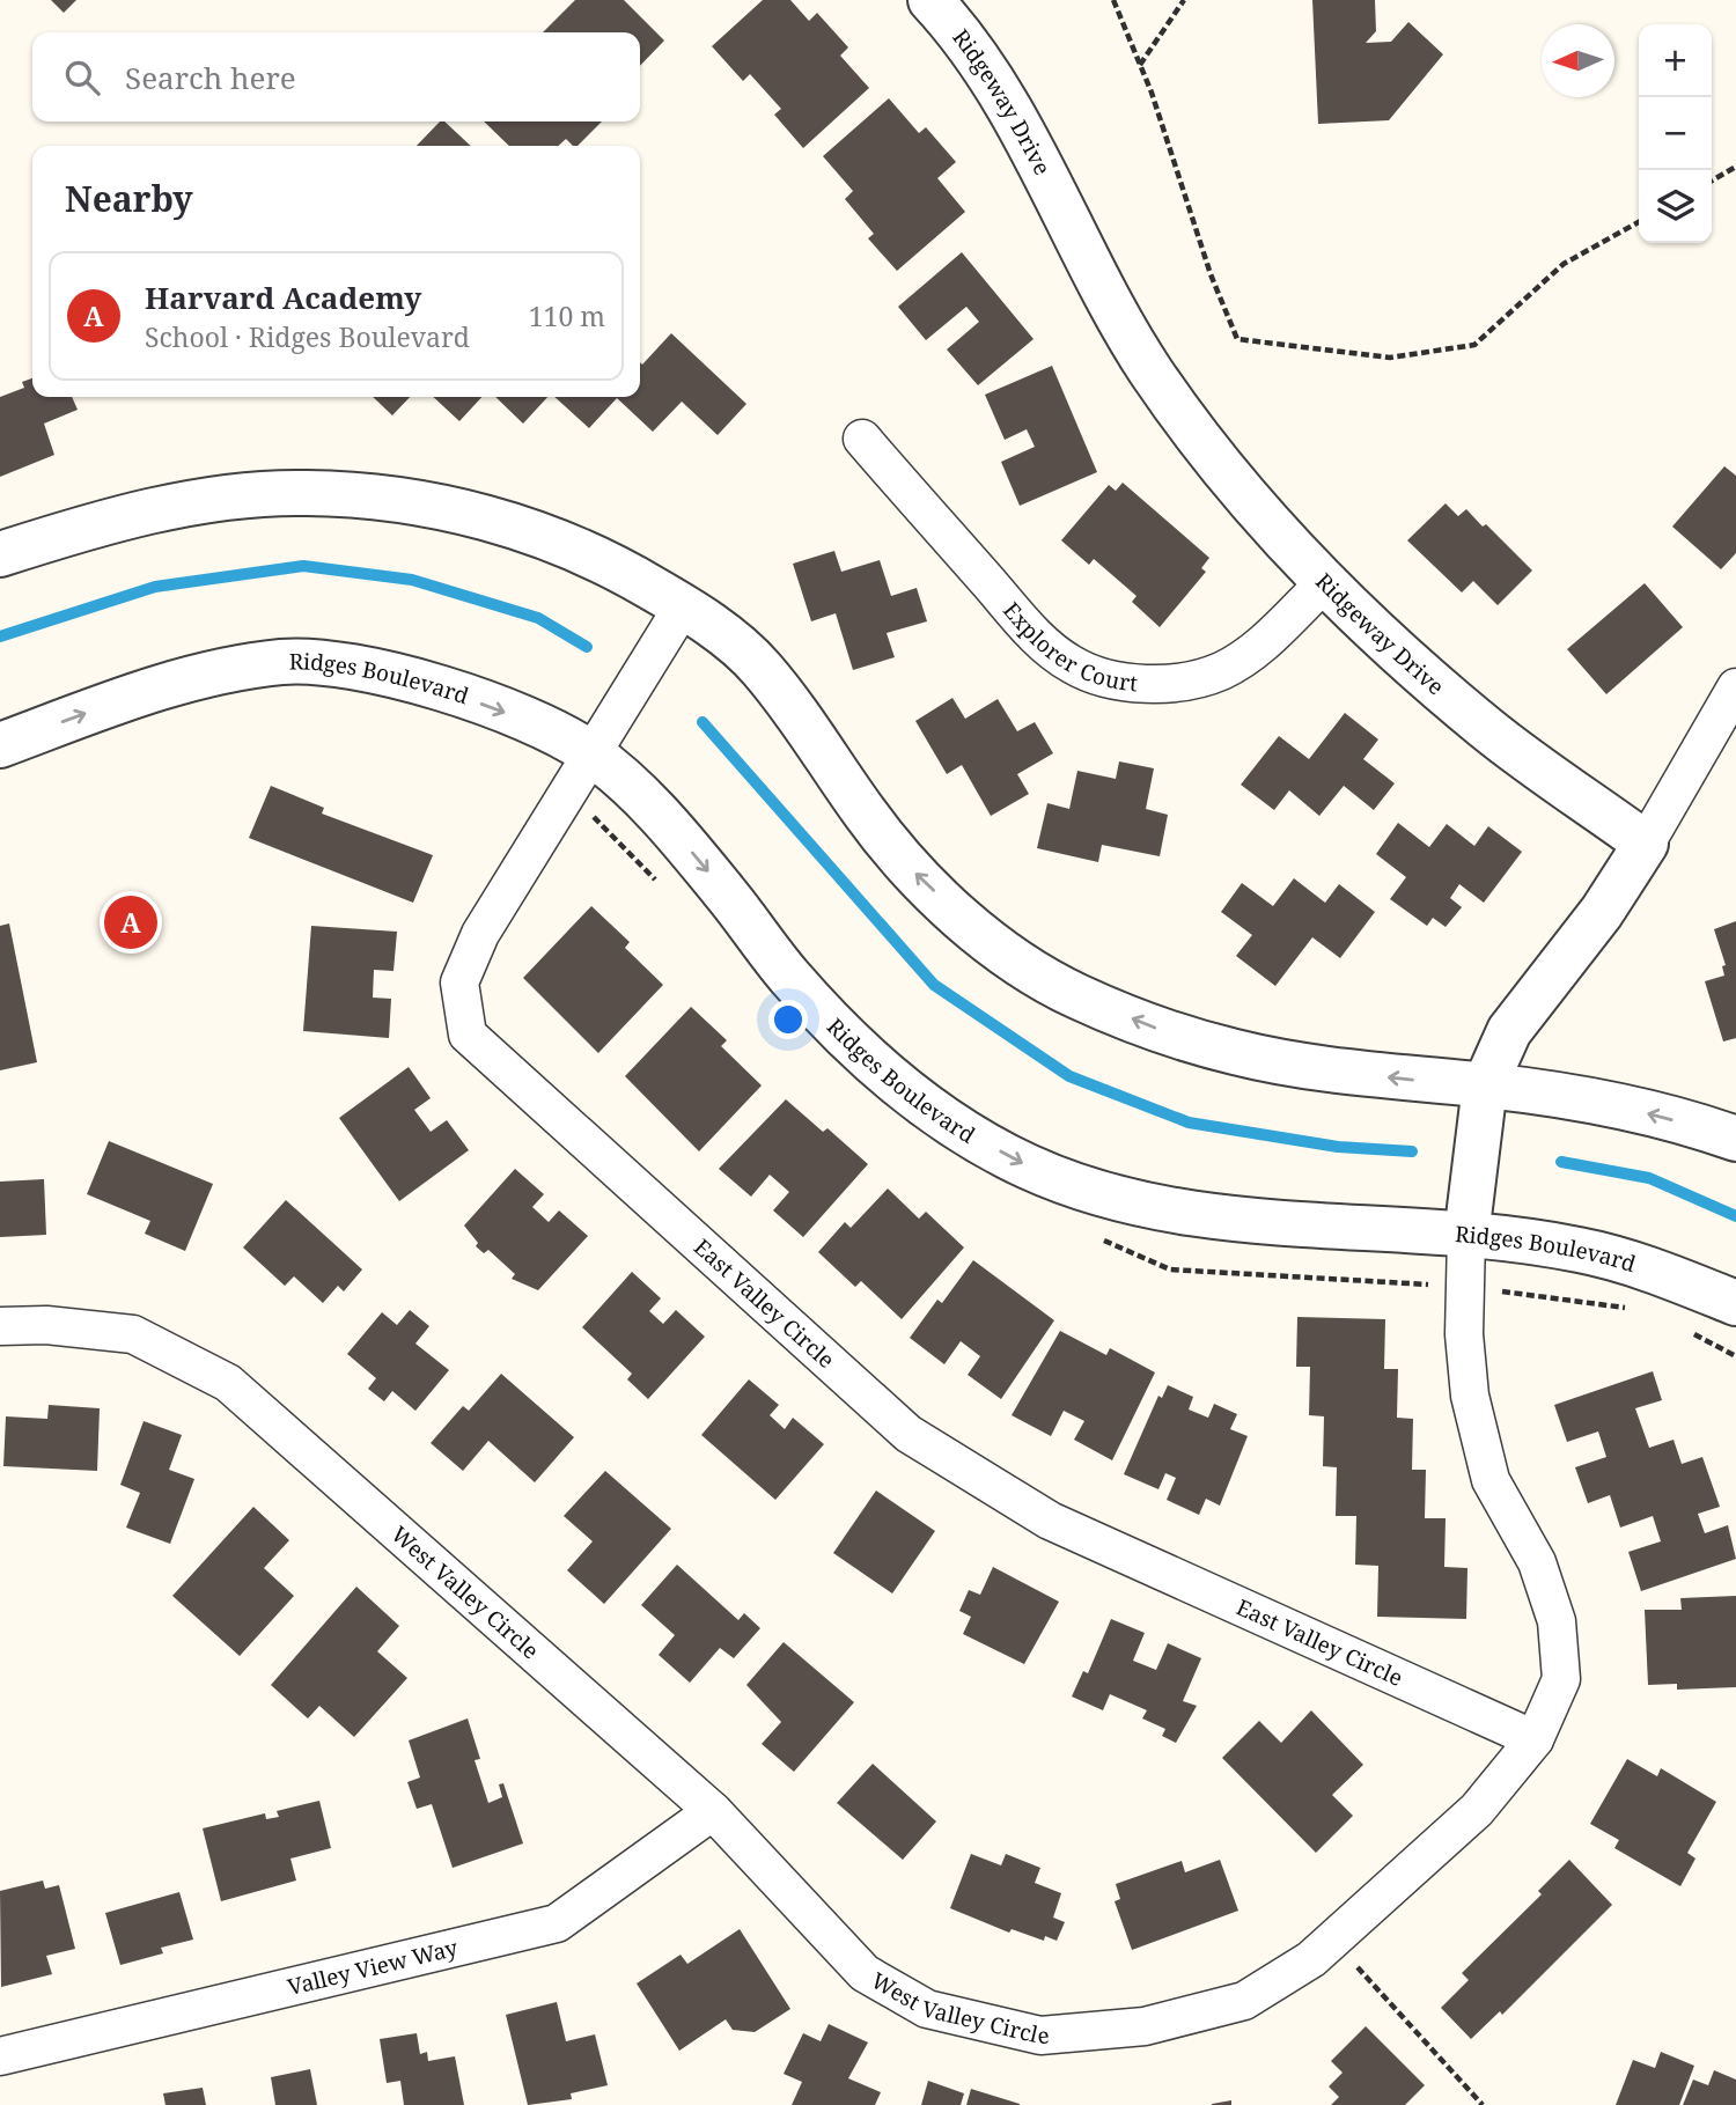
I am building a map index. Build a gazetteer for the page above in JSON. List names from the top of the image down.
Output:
{
  "streets": {
    "street": [
      "Ridgeway Drive",
      "Explorer Court",
      "Ridges Boulevard",
      "East Valley Circle",
      "West Valley Circle",
      "Valley View Way"
    ]
  },
  "crossings": [
    ["Ridgeway Drive", "Explorer Court"],
    ["Ridges Boulevard", "East Valley Circle"],
    ["Ridges Boulevard", "West Valley Circle"],
    ["East Valley Circle", "West Valley Circle"],
    ["West Valley Circle", "Valley View Way"]
  ],
  "north": "left",
  "page": {
    "map_buttons": ["+", "−"],
    "search": "Search here",
    "heading": "Nearby",
    "list": [
      {
        "mark": "A",
        "name": "Harvard Academy",
        "note": "School · Ridges Boulevard",
        "value": "110 m"
      }
    ],
    "pins": "A"
  }
}
